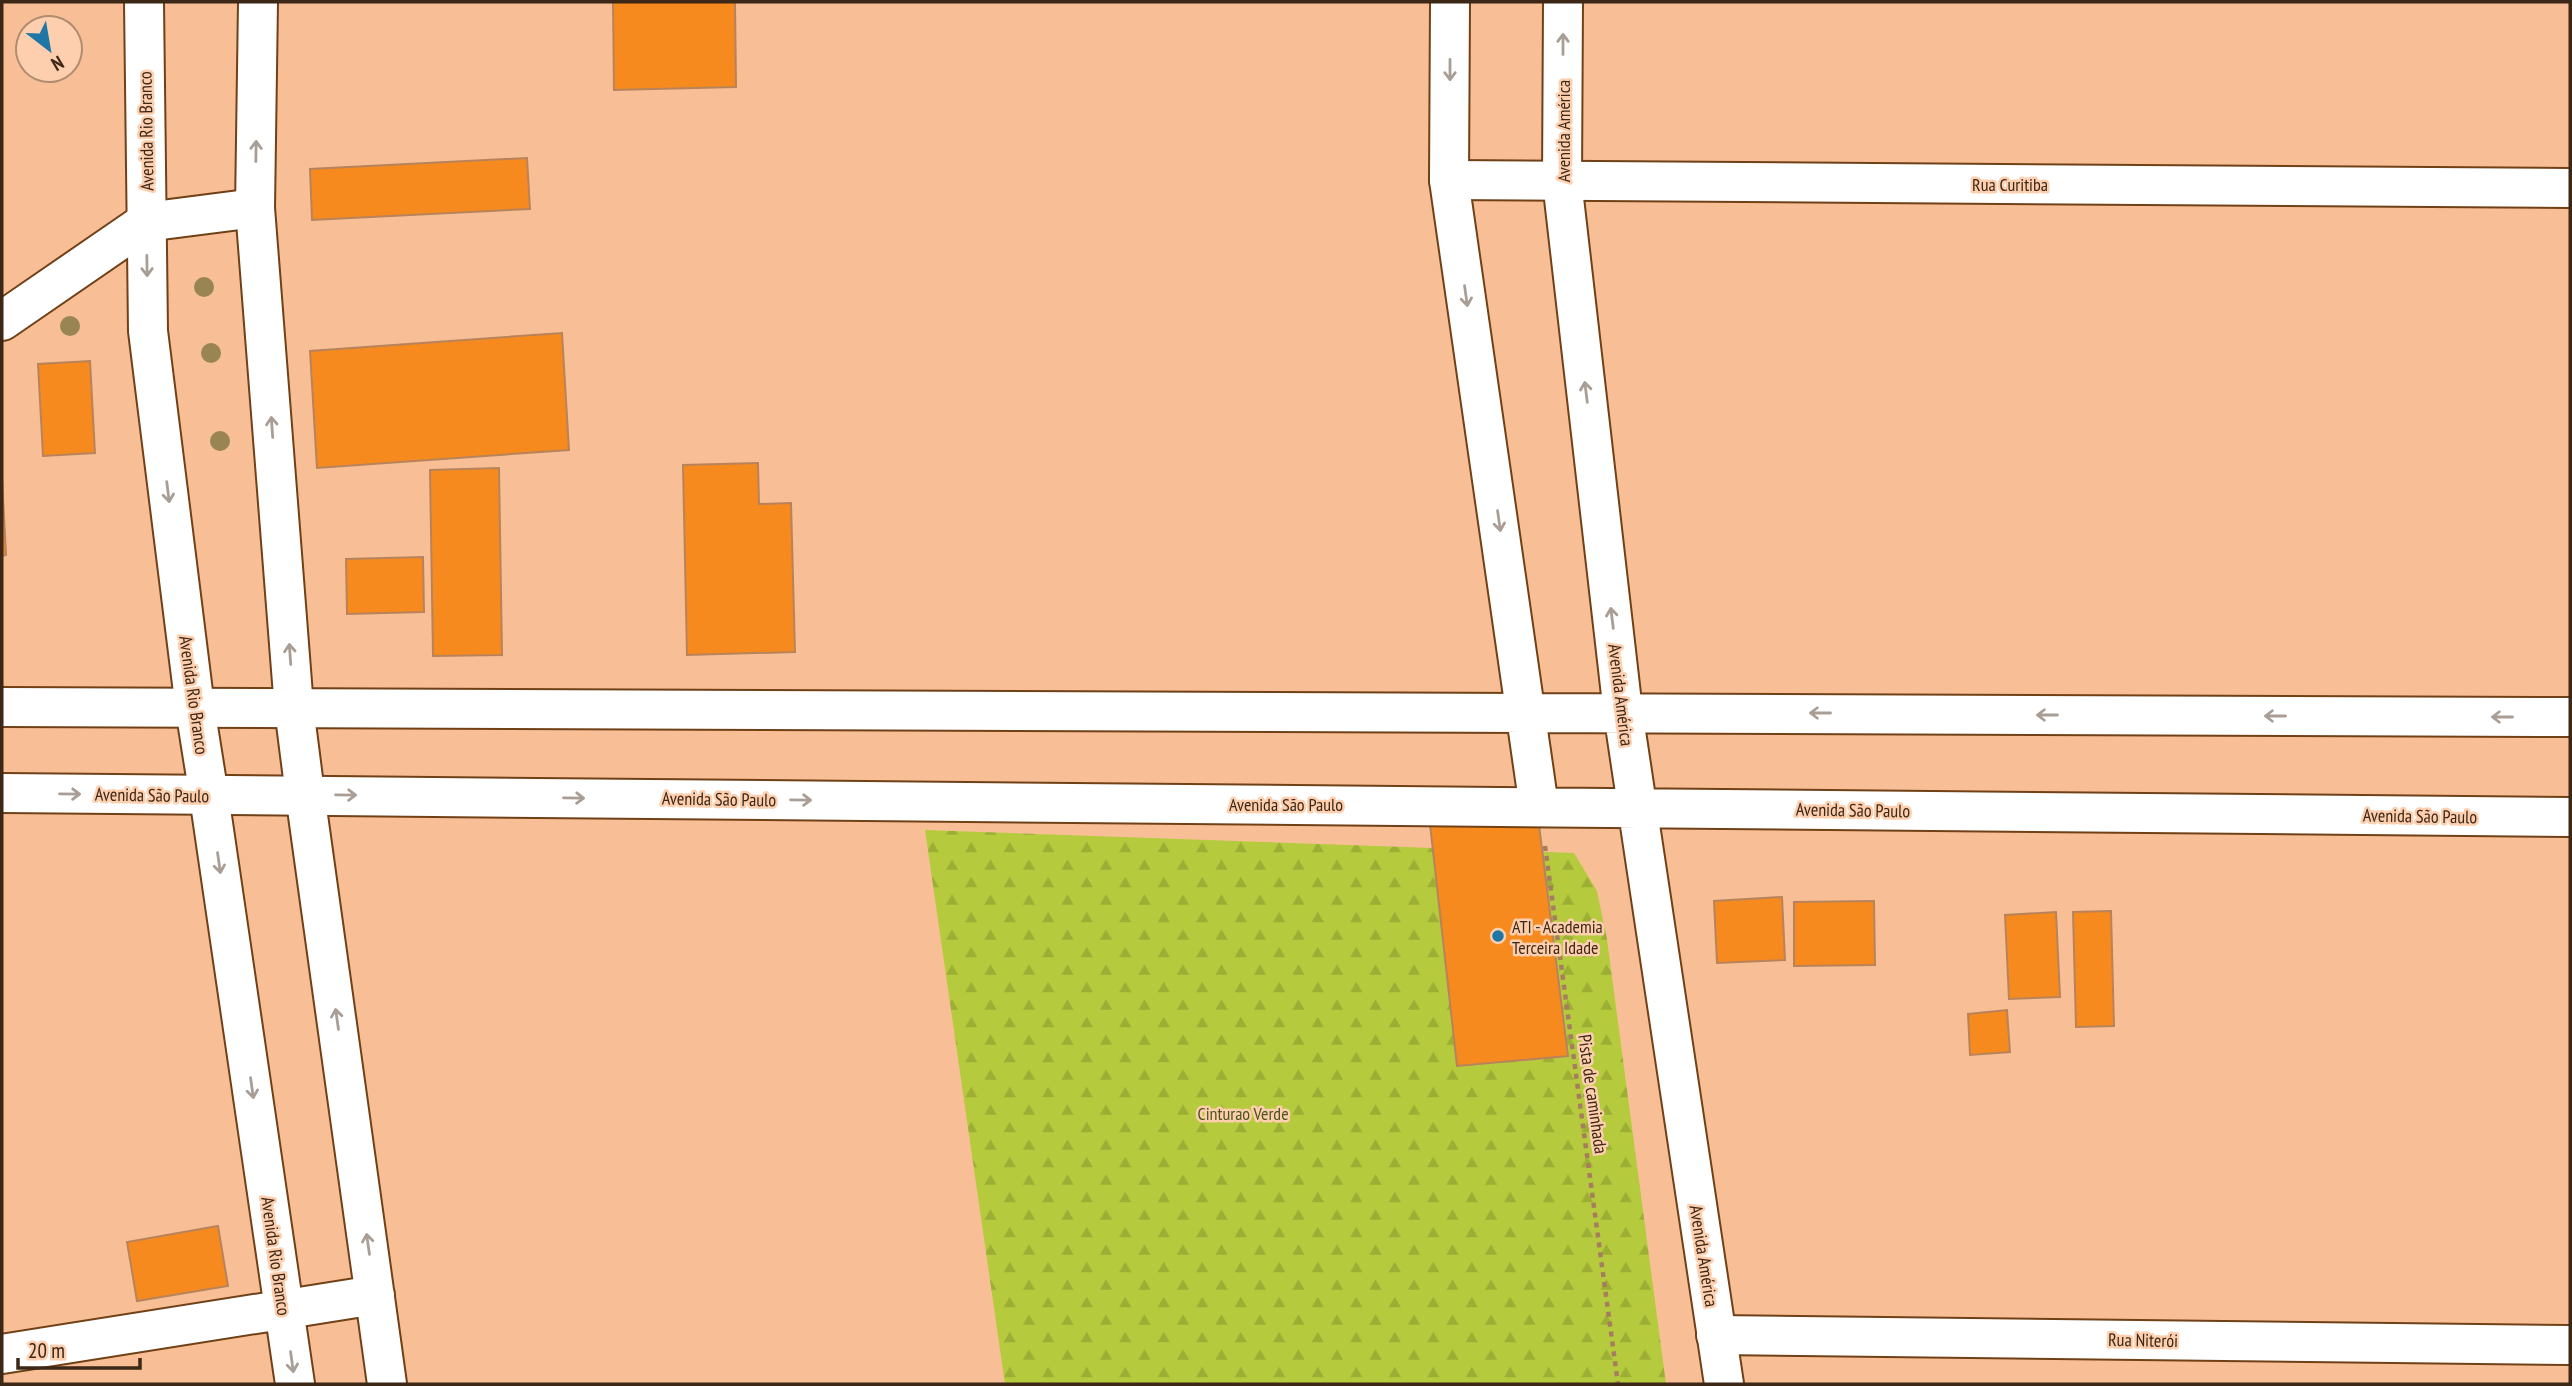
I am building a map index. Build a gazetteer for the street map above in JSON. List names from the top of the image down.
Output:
{
  "streets": {
    "main road": [
      "Avenida Rio Branco",
      "Avenida América",
      "Rua Curitiba",
      "Avenida São Paulo",
      "Rua Niterói"
    ],
    "path": ["Pista de caminhada"]
  },
  "crossings": [
    ["Avenida Rio Branco", "Avenida São Paulo"],
    ["Avenida América", "Rua Curitiba"],
    ["Avenida América", "Avenida São Paulo"],
    ["Avenida América", "Rua Niterói"],
    ["Avenida São Paulo", "Pista de caminhada"]
  ],
  "parks": ["Cinturao Verde"],
  "places": ["ATI - Academia Terceira Idade"],
  "scale_bar": "20 m",
  "north": "bottom right"
}
